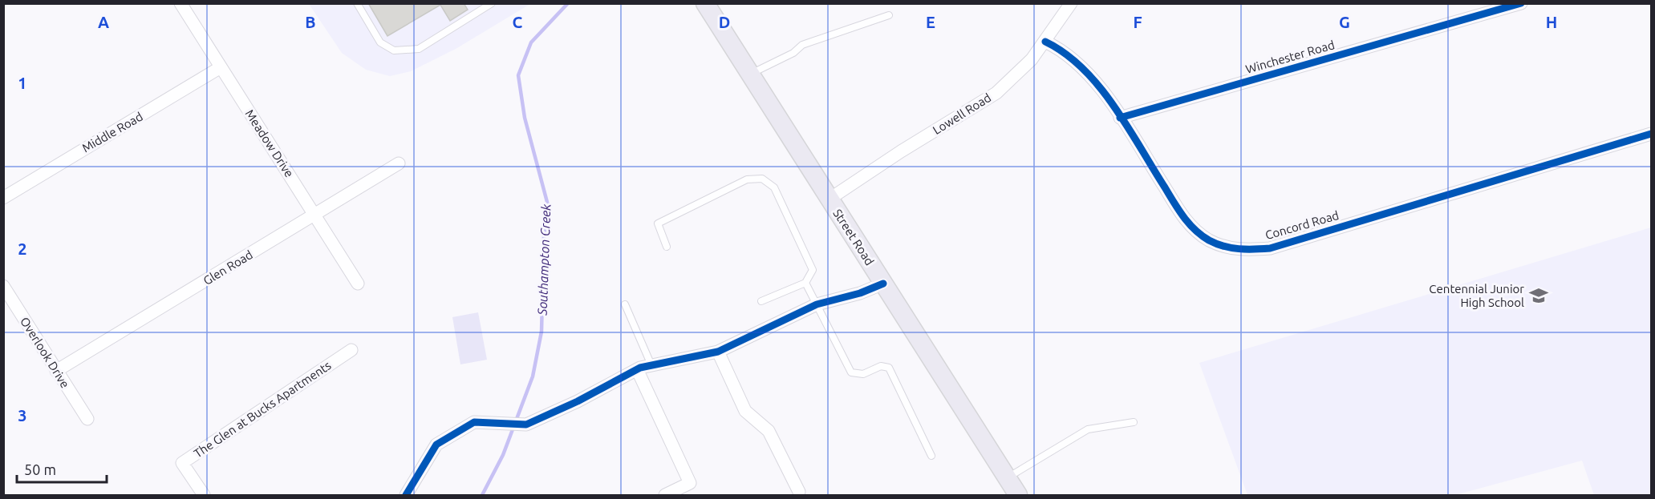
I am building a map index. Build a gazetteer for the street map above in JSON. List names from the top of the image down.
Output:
{
  "streets": {
    "main road": ["Street Road"],
    "street": [
      "Winchester Road",
      "Lowell Road",
      "Middle Road",
      "Meadow Drive",
      "Concord Road",
      "Glen Road",
      "Overlook Drive",
      "The Glen at Bucks Apartments"
    ]
  },
  "crossings": [
    ["Winchester Road", "Concord Road"],
    ["Lowell Road", "Concord Road"],
    ["Lowell Road", "Street Road"],
    ["Middle Road", "Meadow Drive"],
    ["Meadow Drive", "Glen Road"],
    ["Glen Road", "Overlook Drive"]
  ],
  "water": ["Southampton Creek"],
  "places": {
    "school or university": ["Centennial Junior High School"]
  },
  "scale_bar": "50 m",
  "grid": {
    "columns": [
      "A",
      "B",
      "C",
      "D",
      "E",
      "F",
      "G",
      "H"
    ],
    "rows": ["1", "2", "3"]
  }
}
